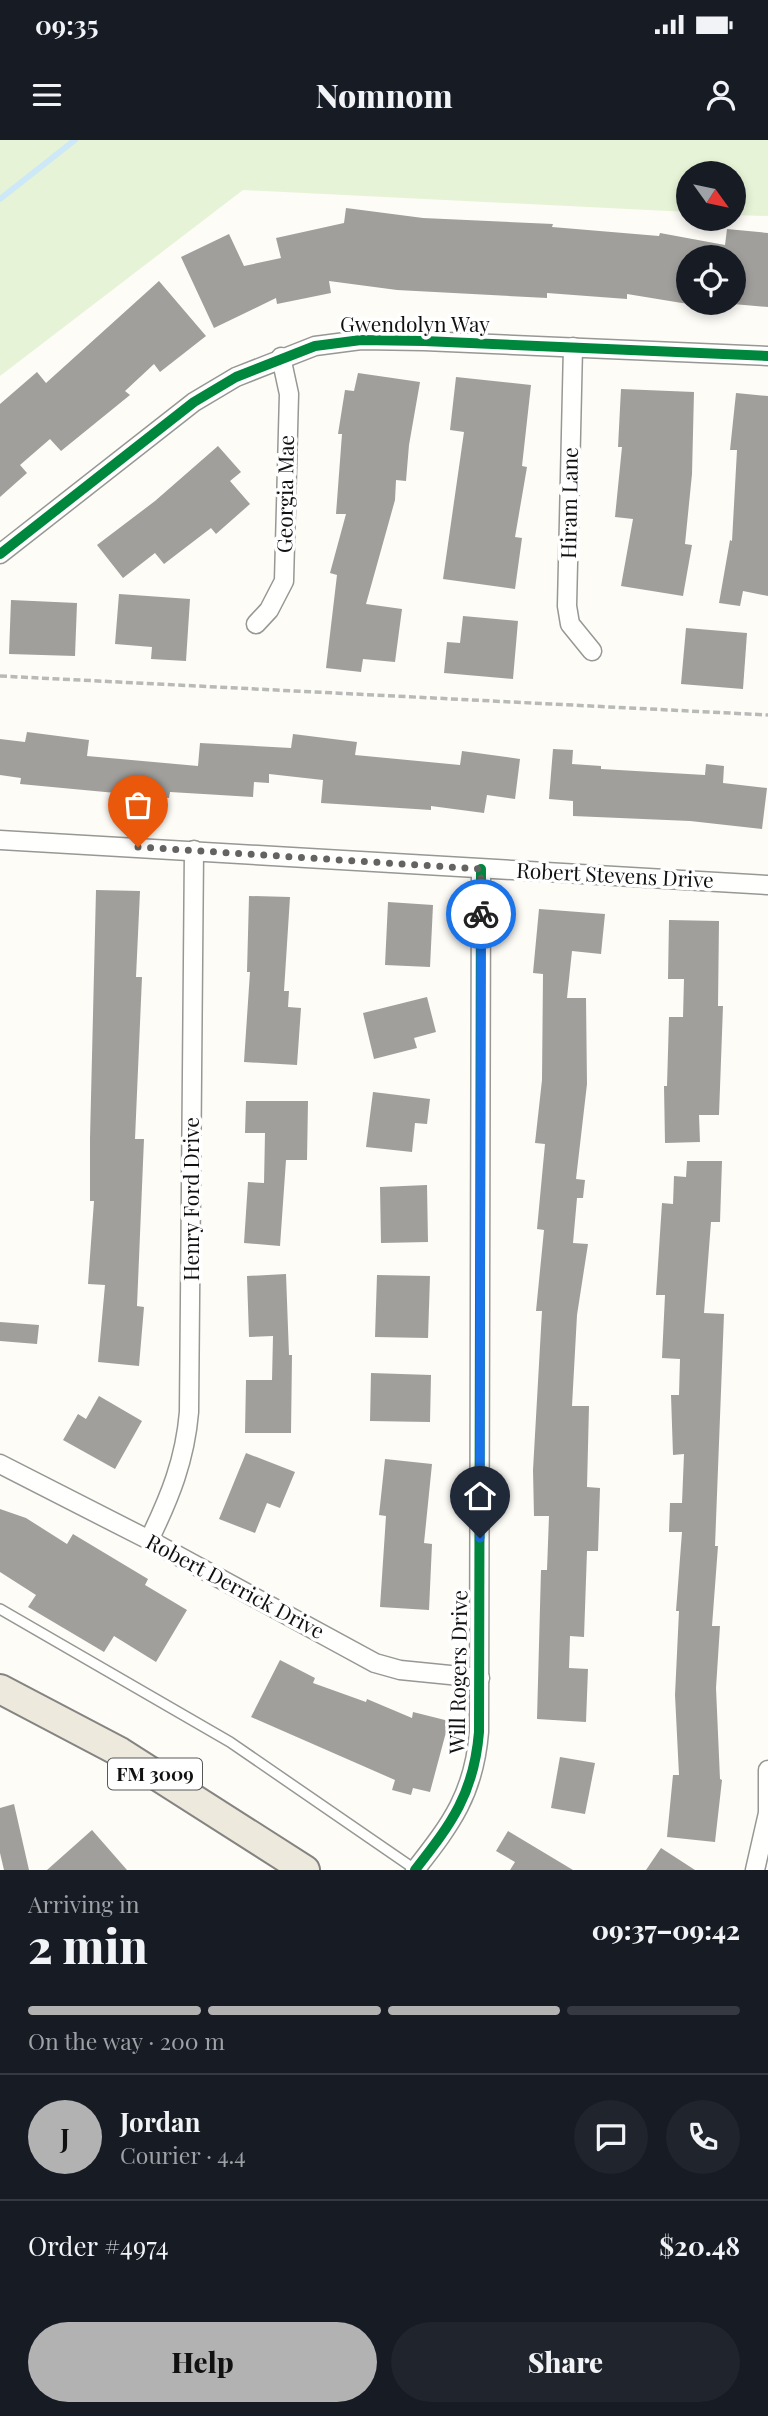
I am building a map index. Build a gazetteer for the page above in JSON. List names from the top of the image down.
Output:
{
  "streets": {
    "main road": ["FM 3009"],
    "street": [
      "Gwendolyn Way",
      "Georgia Mae",
      "Hiram Lane",
      "Robert Stevens Drive",
      "Henry Ford Drive",
      "Robert Derrick Drive",
      "Will Rogers Drive"
    ]
  },
  "crossings": [
    ["Gwendolyn Way", "Georgia Mae"],
    ["Gwendolyn Way", "Hiram Lane"],
    ["Robert Stevens Drive", "Henry Ford Drive"],
    ["Robert Stevens Drive", "Will Rogers Drive"],
    ["Henry Ford Drive", "Robert Derrick Drive"],
    ["Robert Derrick Drive", "Will Rogers Drive"]
  ],
  "north": "bottom right",
  "page": {
    "status": "09:35",
    "header": "Nomnom",
    "heading": ["2 min", "Arriving in", "09:37–09:42"],
    "panel": [
      "Jordan",
      "Courier · 4.4",
      "Order #4974",
      "$20.48"
    ],
    "bar": "On the way · 200 m",
    "round": "J",
    "buttons": ["Help", "Share"]
  }
}
